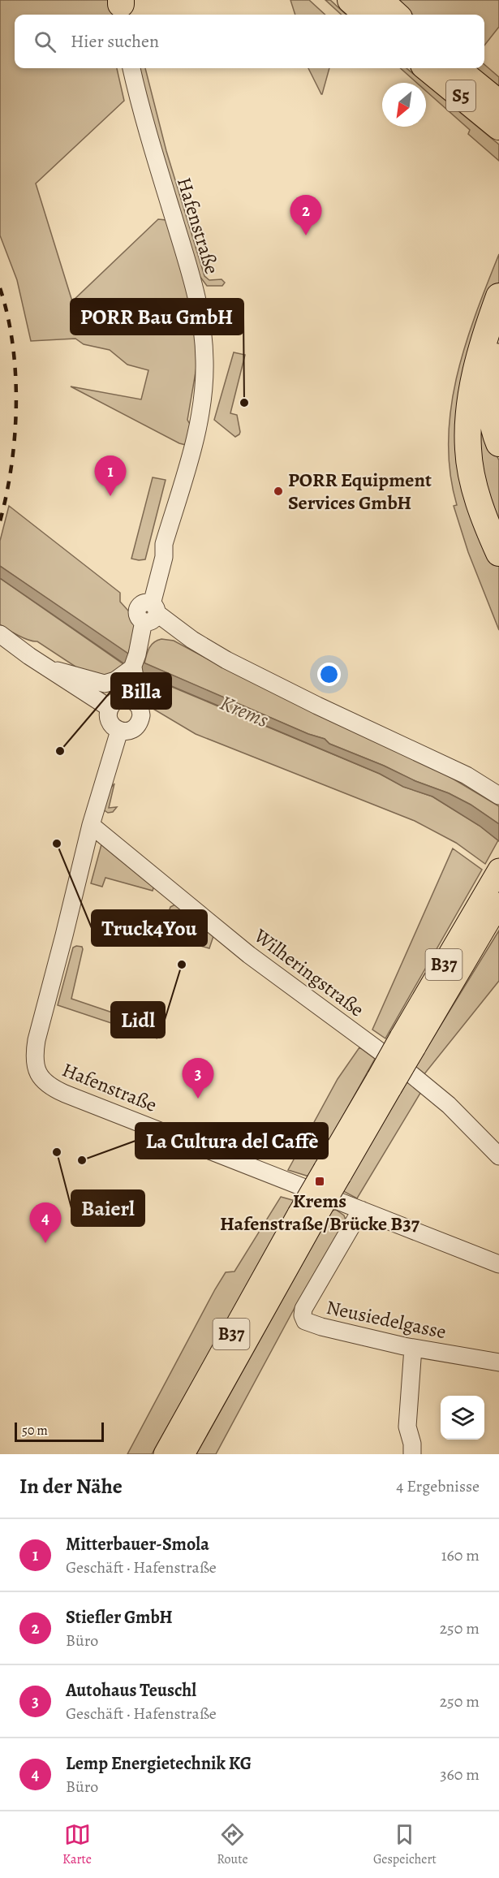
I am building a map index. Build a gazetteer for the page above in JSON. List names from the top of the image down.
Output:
{
  "streets": {
    "highway": ["S5"],
    "main road": ["B37"],
    "street": ["Hafenstraße", "Wilheringstraße", "Neusiedelgasse"]
  },
  "crossings": [
    ["Hafenstraße", "Wilheringstraße"],
    ["Hafenstraße", "Neusiedelgasse"]
  ],
  "water": ["Krems"],
  "places": {
    "other": [
      "PORR Bau GmbH",
      "PORR Equipment Services GmbH",
      "Billa",
      "Truck4You",
      "Lidl",
      "Baierl",
      "La Cultura del Caffè"
    ],
    "transit": ["Krems Hafenstraße/Brücke B37"]
  },
  "scale_bar": "50 m",
  "north": "bottom left",
  "page": {
    "search": "Hier suchen",
    "pins": [
      "2",
      "1",
      "3",
      "4"
    ],
    "scale": "50 m",
    "heading": ["In der Nähe", "4 Ergebnisse"],
    "list": [
      {
        "mark": "1",
        "name": "Mitterbauer-Smola",
        "note": "Geschäft · Hafenstraße",
        "value": "160 m"
      },
      {
        "mark": "2",
        "name": "Stiefler GmbH",
        "note": "Büro",
        "value": "250 m"
      },
      {
        "mark": "3",
        "name": "Autohaus Teuschl",
        "note": "Geschäft · Hafenstraße",
        "value": "250 m"
      },
      {
        "mark": "4",
        "name": "Lemp Energietechnik KG",
        "note": "Büro",
        "value": "360 m"
      }
    ],
    "nav": ["Karte", "Route", "Gespeichert"]
  }
}
